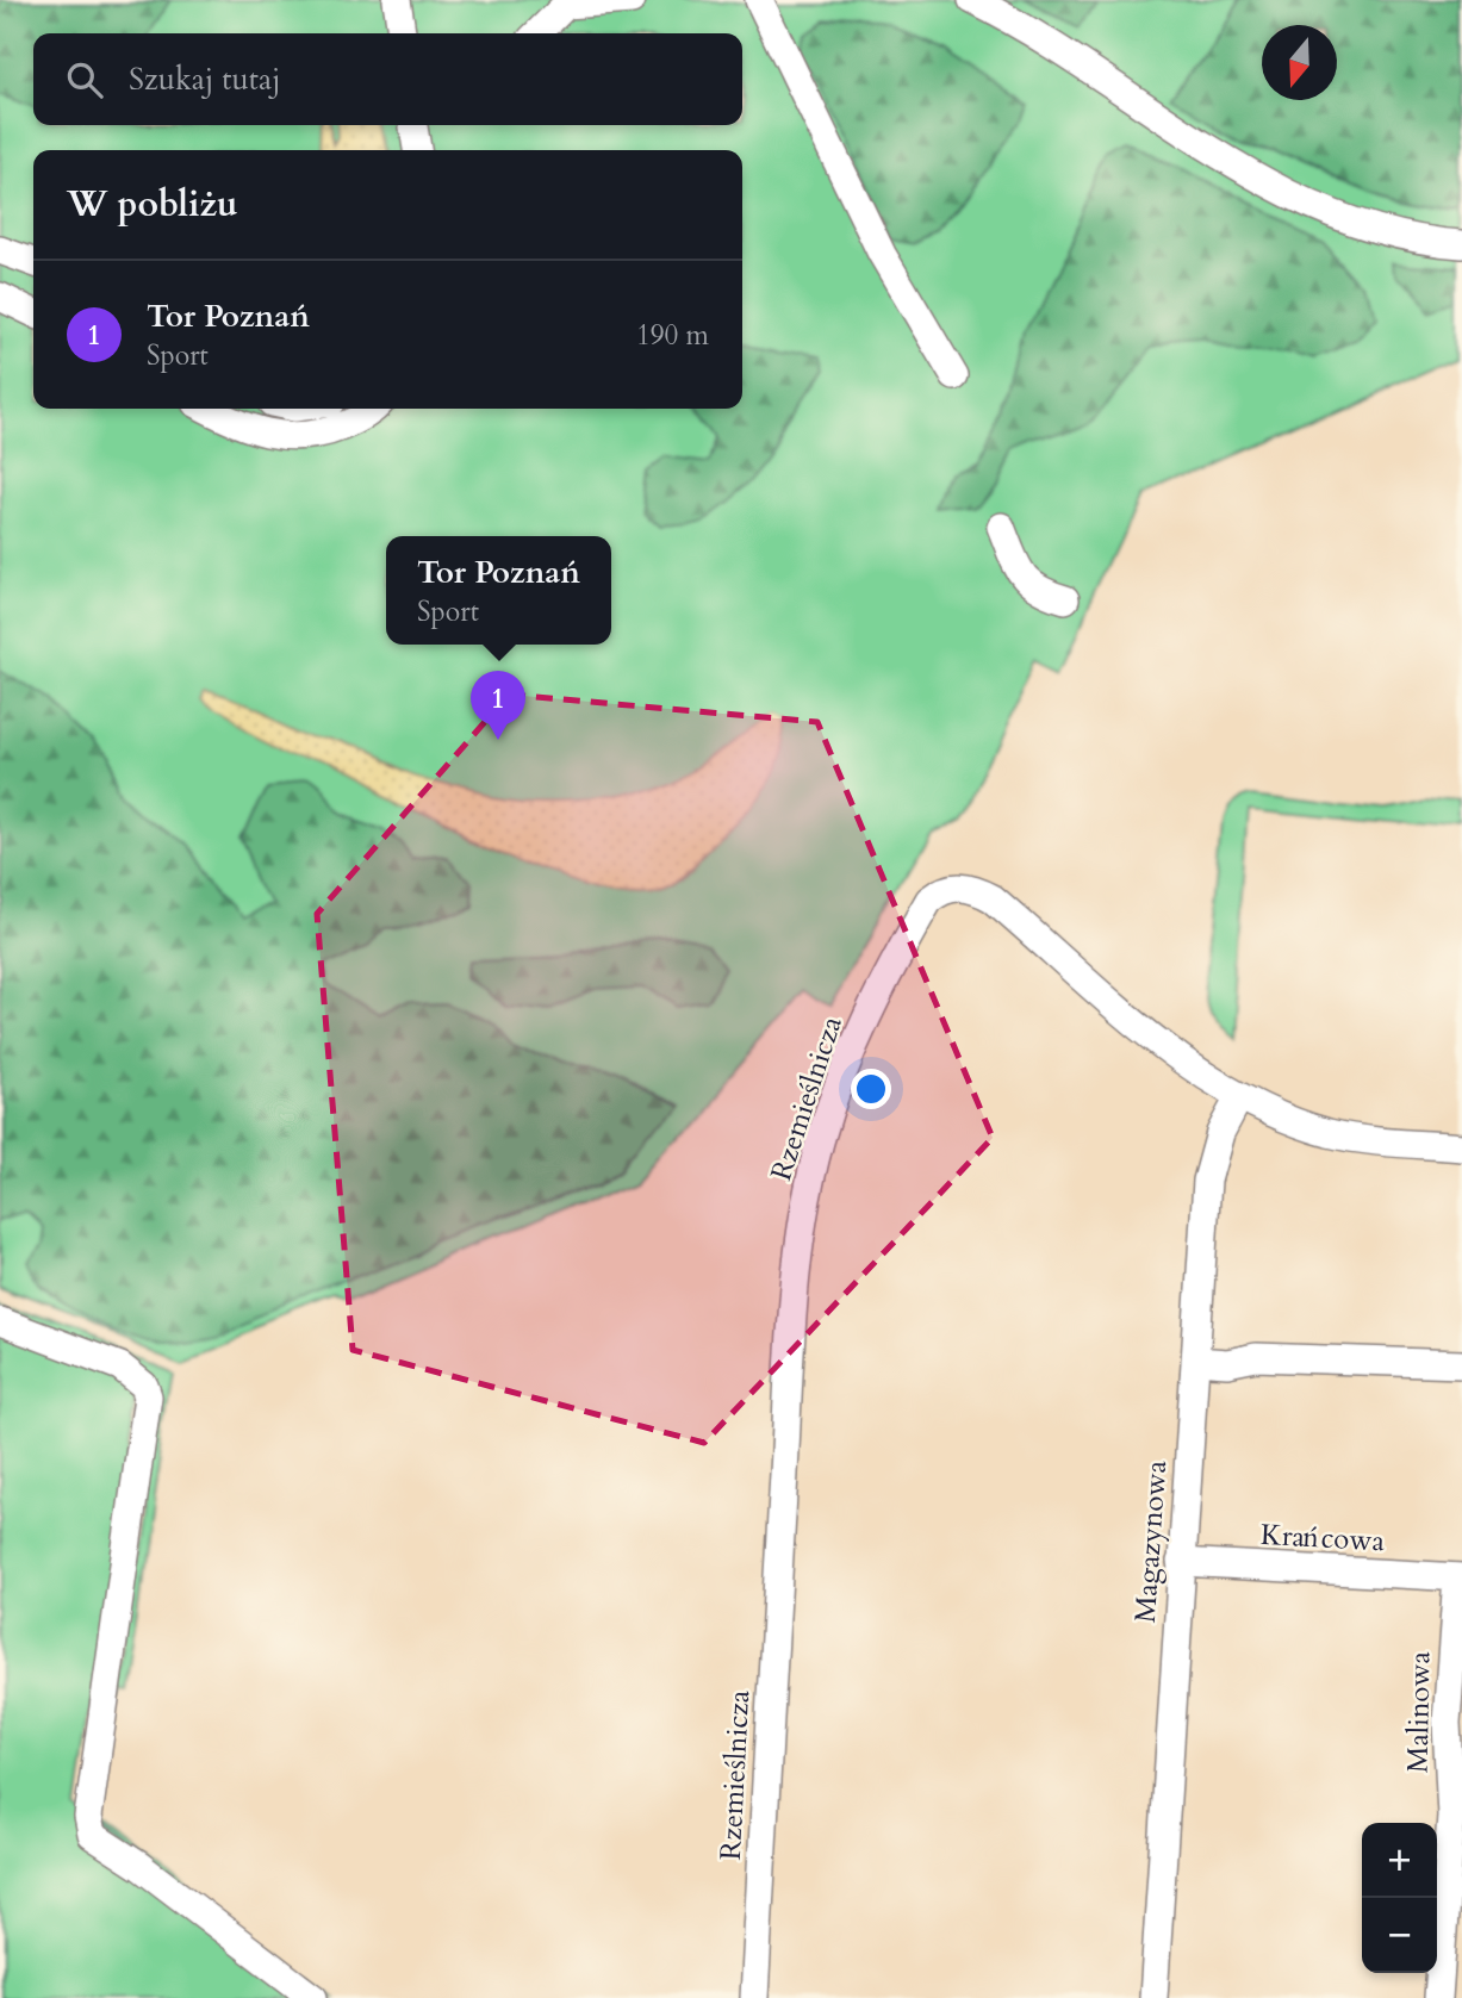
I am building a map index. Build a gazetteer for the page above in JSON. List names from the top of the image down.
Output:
{
  "streets": {
    "street": [
      "Rzemieślnicza",
      "Krańcowa",
      "Magazynowa",
      "Malinowa"
    ]
  },
  "crossings": [
    ["Rzemieślnicza", "Magazynowa"],
    ["Krańcowa", "Magazynowa"],
    ["Krańcowa", "Malinowa"]
  ],
  "north": "bottom",
  "page": {
    "search": "Szukaj tutaj",
    "heading": "W pobliżu",
    "list": [
      {
        "mark": "1",
        "name": "Tor Poznań",
        "note": "Sport",
        "value": "190 m"
      }
    ],
    "popup": ["Tor Poznań", "Sport"],
    "pins": "1",
    "map_buttons": ["+", "−"]
  }
}
